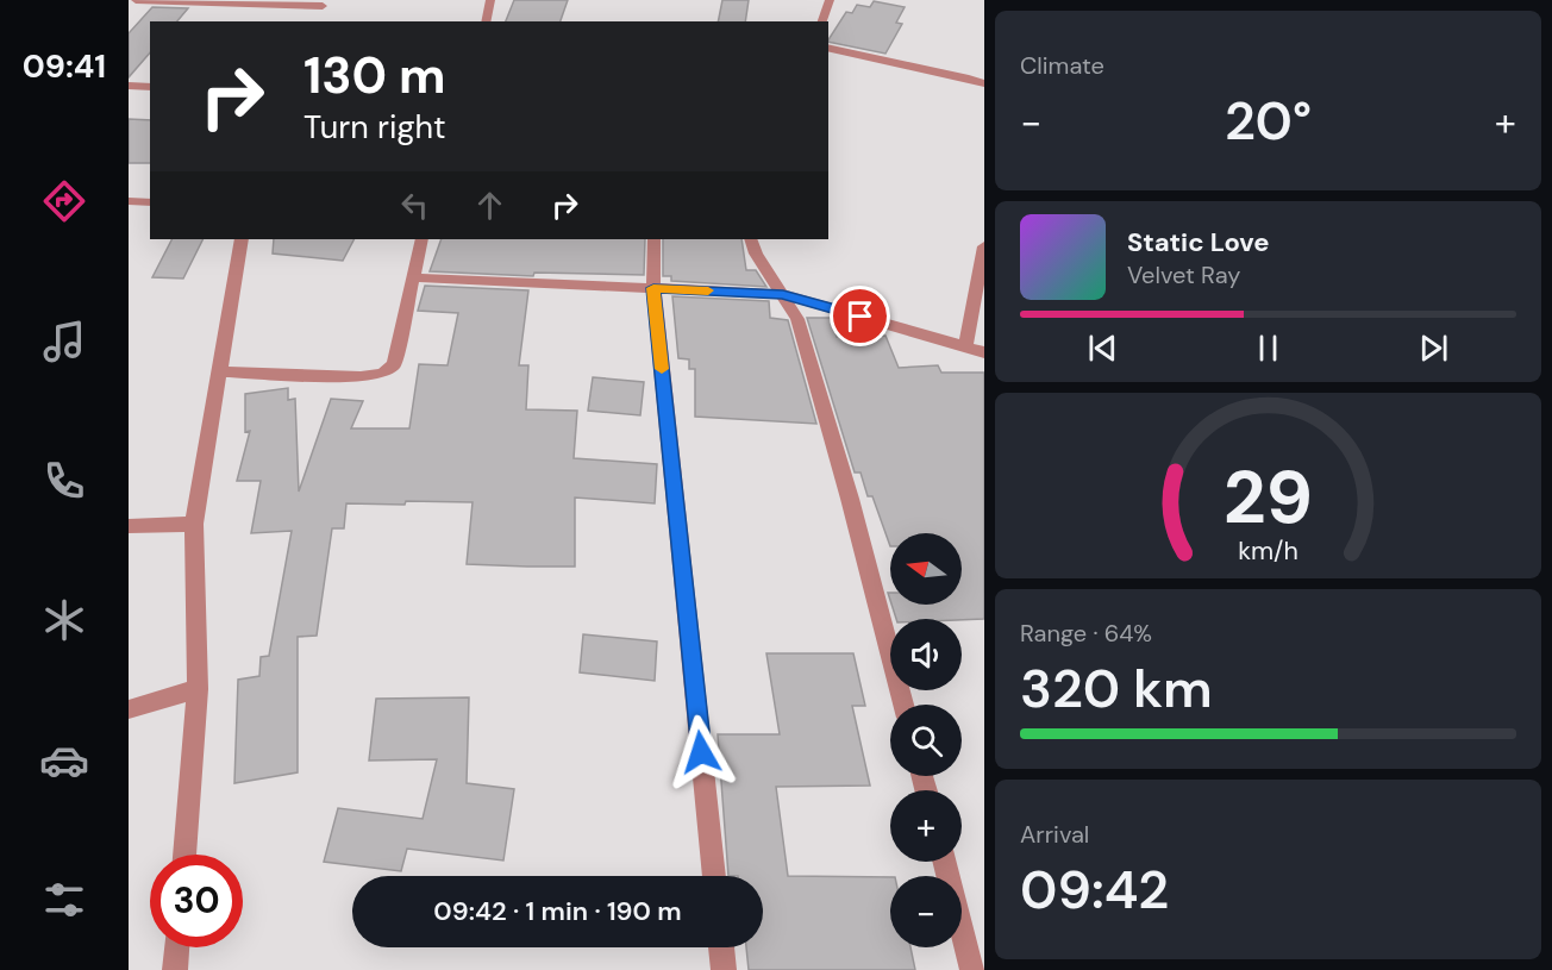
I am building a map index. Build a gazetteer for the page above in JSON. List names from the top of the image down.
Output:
{
  "north": "left",
  "page": {
    "tabs": "09:41",
    "tile": [
      "Climate",
      ["Range · 64%", "320 km"],
      ["Arrival", "09:42"]
    ],
    "turn": ["130 m", "Turn right"],
    "heat": ["−", "20°", "+"],
    "song": ["Static Love", "Velvet Ray"],
    "map_buttons": ["+", "−"],
    "limit": "30",
    "trip": "09:42 · 1 min · 190 m",
    "gauge": ["29", "km/h"]
  }
}
